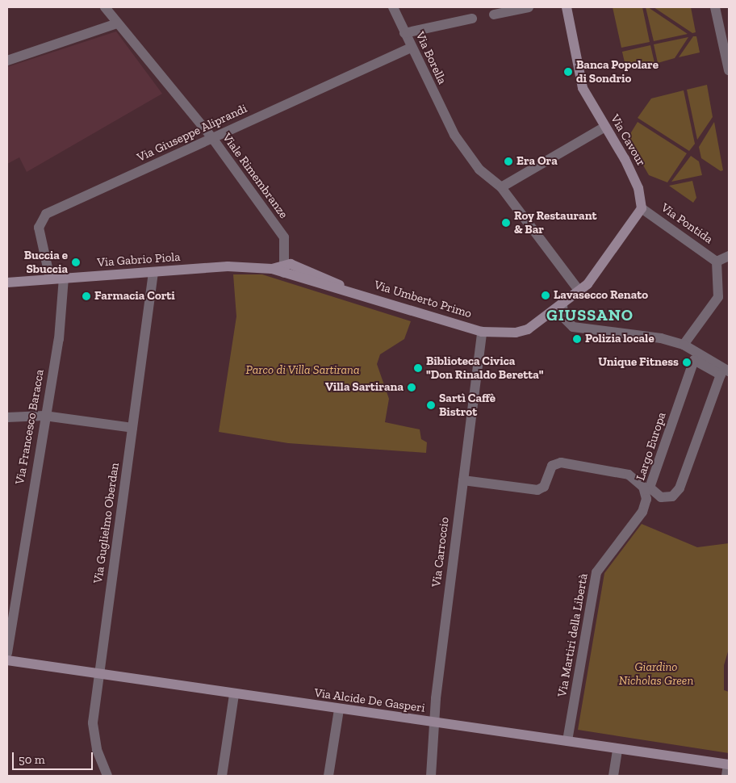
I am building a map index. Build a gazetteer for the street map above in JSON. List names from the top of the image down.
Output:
{
  "streets": {
    "street": [
      "Via Borella",
      "Via Giuseppe Aliprandi",
      "Via Cavour",
      "Viale Rimembranze",
      "Via Pontida",
      "Via Gabrio Piola",
      "Via Umberto Primo",
      "Via Francesco Baracca",
      "Largo Europa",
      "Via Guglielmo Oberdan",
      "Via Carroccio",
      "Via Martiri della Libertà",
      "Via Alcide De Gasperi"
    ]
  },
  "crossings": [
    ["Via Borella", "Via Giuseppe Aliprandi"],
    ["Via Giuseppe Aliprandi", "Viale Rimembranze"],
    ["Via Giuseppe Aliprandi", "Via Gabrio Piola"],
    ["Via Cavour", "Via Pontida"],
    ["Viale Rimembranze", "Via Gabrio Piola"],
    ["Viale Rimembranze", "Via Umberto Primo"],
    ["Via Gabrio Piola", "Via Umberto Primo"],
    ["Via Gabrio Piola", "Via Francesco Baracca"],
    ["Via Gabrio Piola", "Via Guglielmo Oberdan"],
    ["Via Umberto Primo", "Via Carroccio"],
    ["Via Guglielmo Oberdan", "Via Alcide De Gasperi"],
    ["Via Carroccio", "Via Martiri della Libertà"],
    ["Via Carroccio", "Via Alcide De Gasperi"],
    ["Via Martiri della Libertà", "Via Alcide De Gasperi"]
  ],
  "districts": ["GIUSSANO"],
  "parks": ["Parco di Villa Sartirana", "Giardino Nicholas Green"],
  "places": [
    "Banca Popolare di Sondrio",
    "Era Ora",
    "Roy Restaurant & Bar",
    "Buccia e Sbuccia",
    "Lavasecco Renato",
    "Farmacia Corti",
    "Polizia locale",
    "Unique Fitness",
    "Biblioteca Civica \"Don Rinaldo Beretta\"",
    "Villa Sartirana",
    "Sartì Caffè Bistrot"
  ],
  "scale_bar": "50 m"
}
